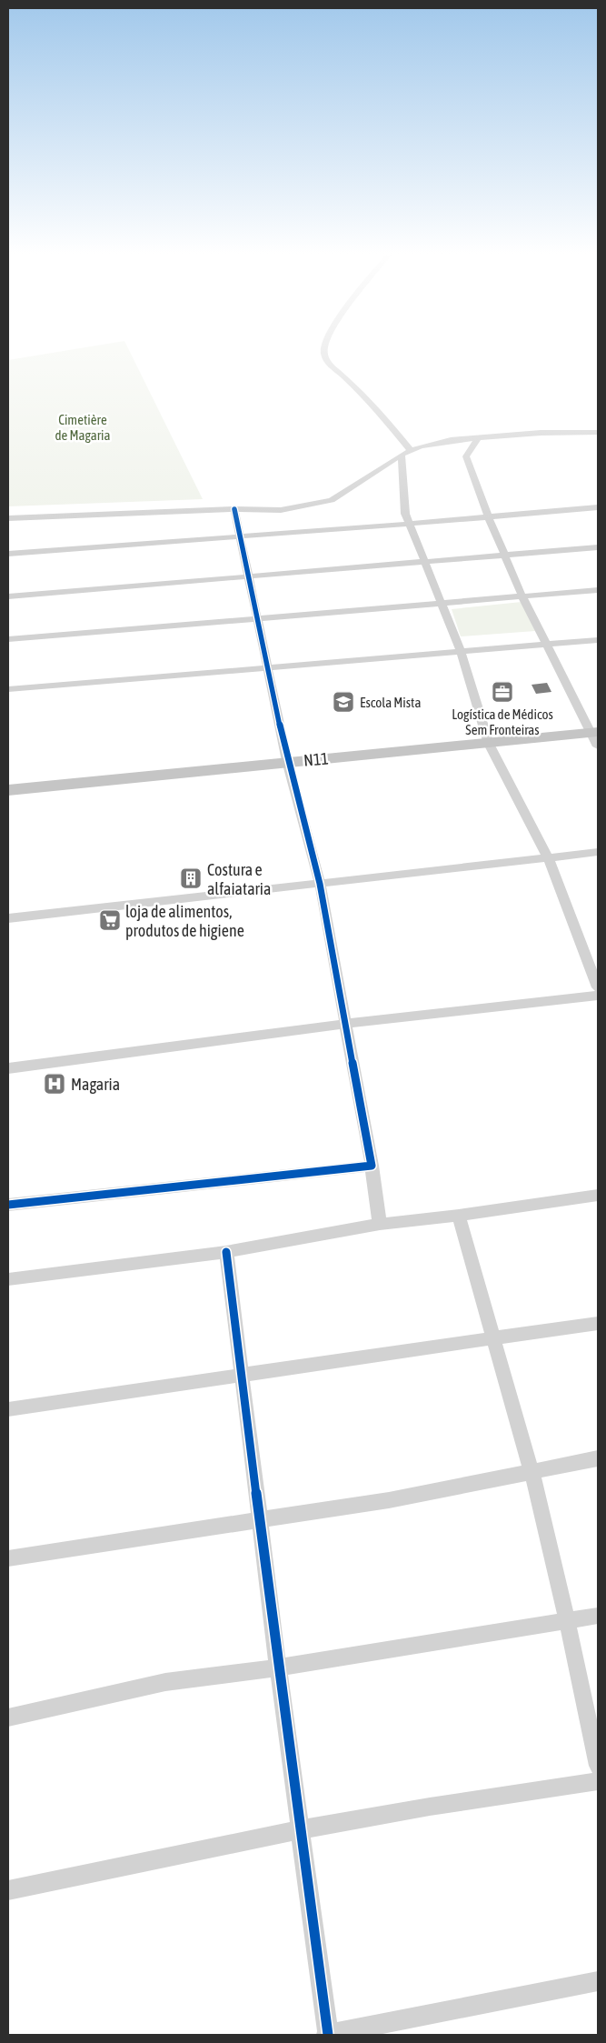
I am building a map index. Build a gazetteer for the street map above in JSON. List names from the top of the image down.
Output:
{
  "streets": {
    "main road": ["N11"]
  },
  "parks": ["Cimetière de Magaria"],
  "places": {
    "office": ["Logística de Médicos Sem Fronteiras"],
    "school or university": ["Escola Mista"],
    "building": ["Costura e alfaiataria"],
    "supermarket": ["loja de alimentos, produtos de higiene"],
    "hospital": ["Magaria"]
  }
}
